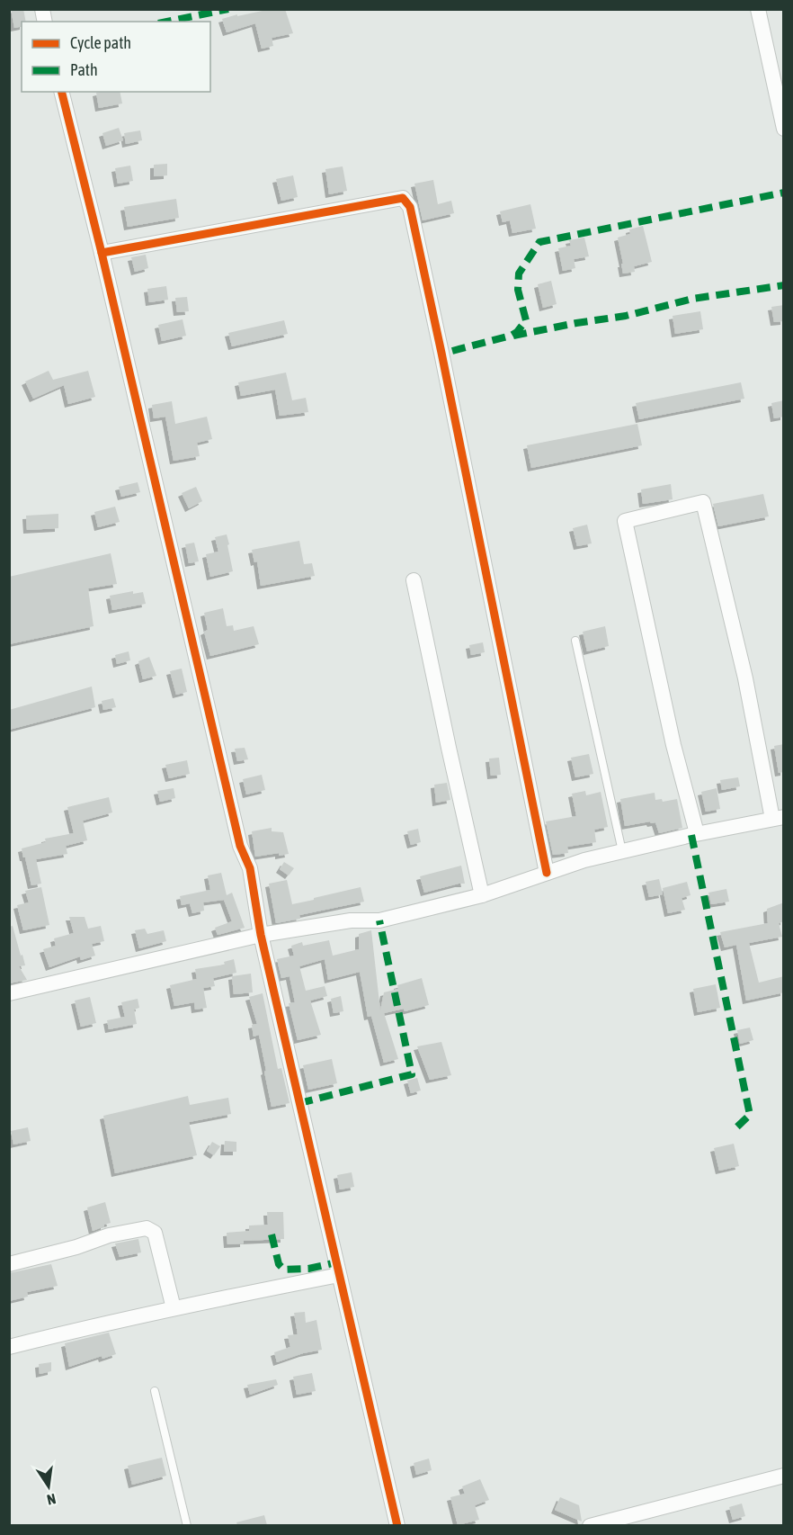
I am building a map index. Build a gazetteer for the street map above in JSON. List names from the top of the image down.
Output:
{
  "legend": ["Cycle path", "Path"],
  "north": "bottom"
}
